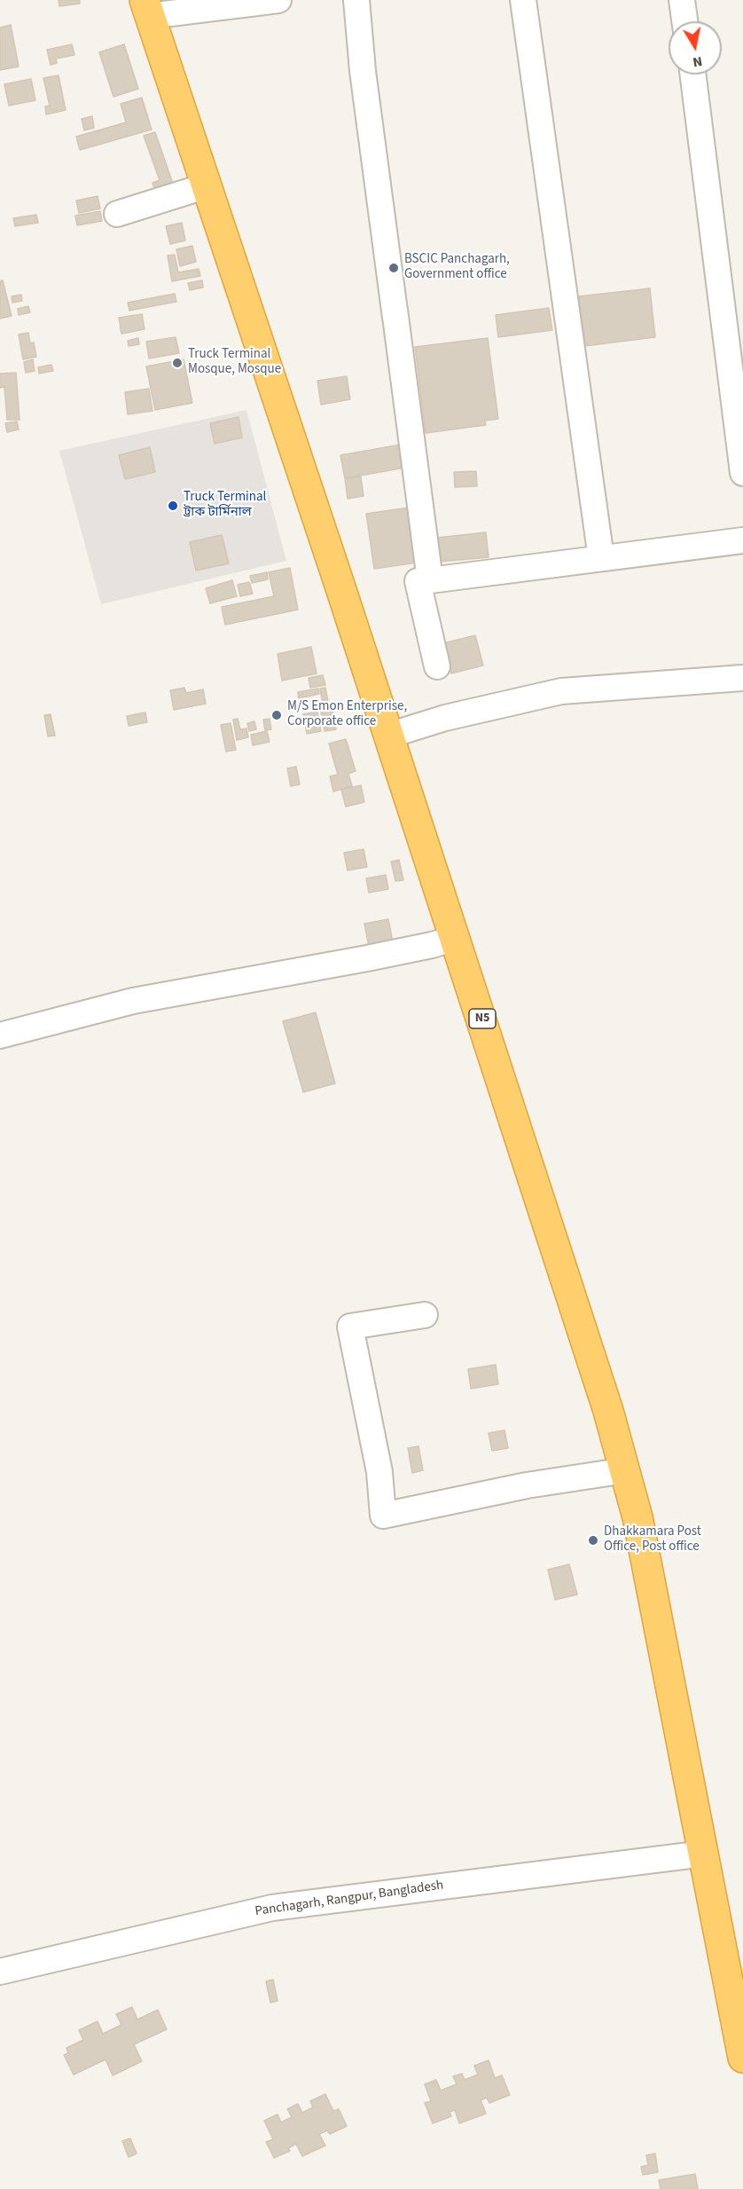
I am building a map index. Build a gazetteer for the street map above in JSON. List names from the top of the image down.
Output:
{
  "streets": {
    "highway": ["N5"],
    "street": ["Panchagarh, Rangpur, Bangladesh"]
  },
  "crossings": [
    ["N5", "Panchagarh, Rangpur, Bangladesh"]
  ],
  "places": [
    "BSCIC Panchagarh, Government office",
    "Truck Terminal Mosque, Mosque",
    "Truck Terminal ট্রাক টার্মিনাল",
    "M/S Emon Enterprise, Corporate office",
    "Dhakkamara Post Office, Post office"
  ],
  "north": "bottom"
}
